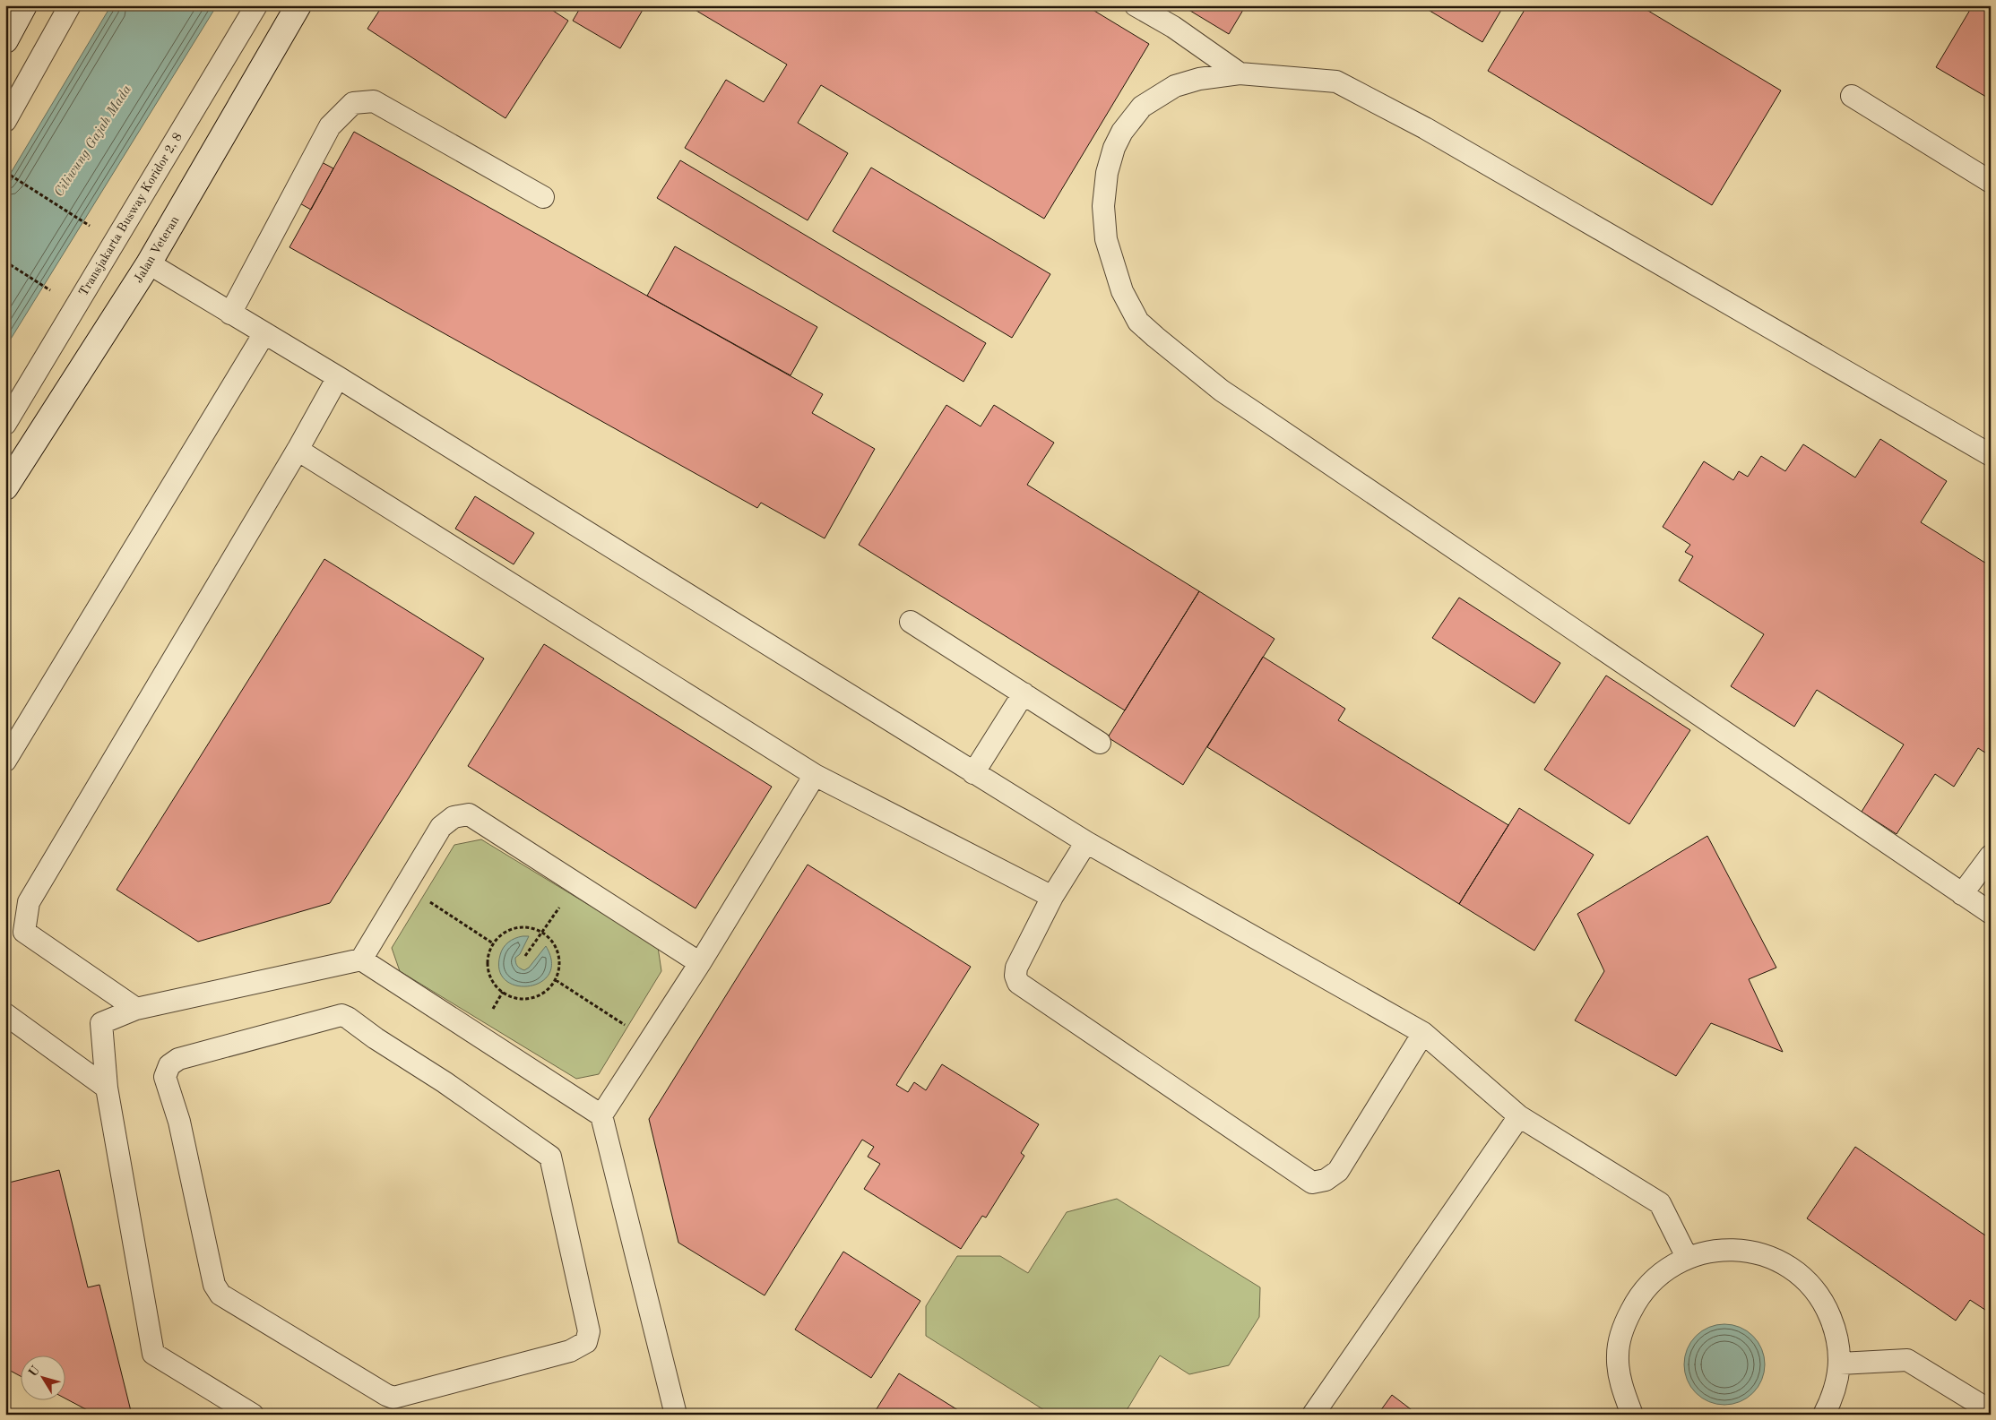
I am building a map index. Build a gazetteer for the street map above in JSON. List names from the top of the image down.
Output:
{
  "streets": {
    "main road": ["Jalan Veteran"],
    "lane": ["Transjakarta Busway Koridor 2, 8"]
  },
  "water": ["Ciliwung Gajah Mada"],
  "north": "top left"
}
